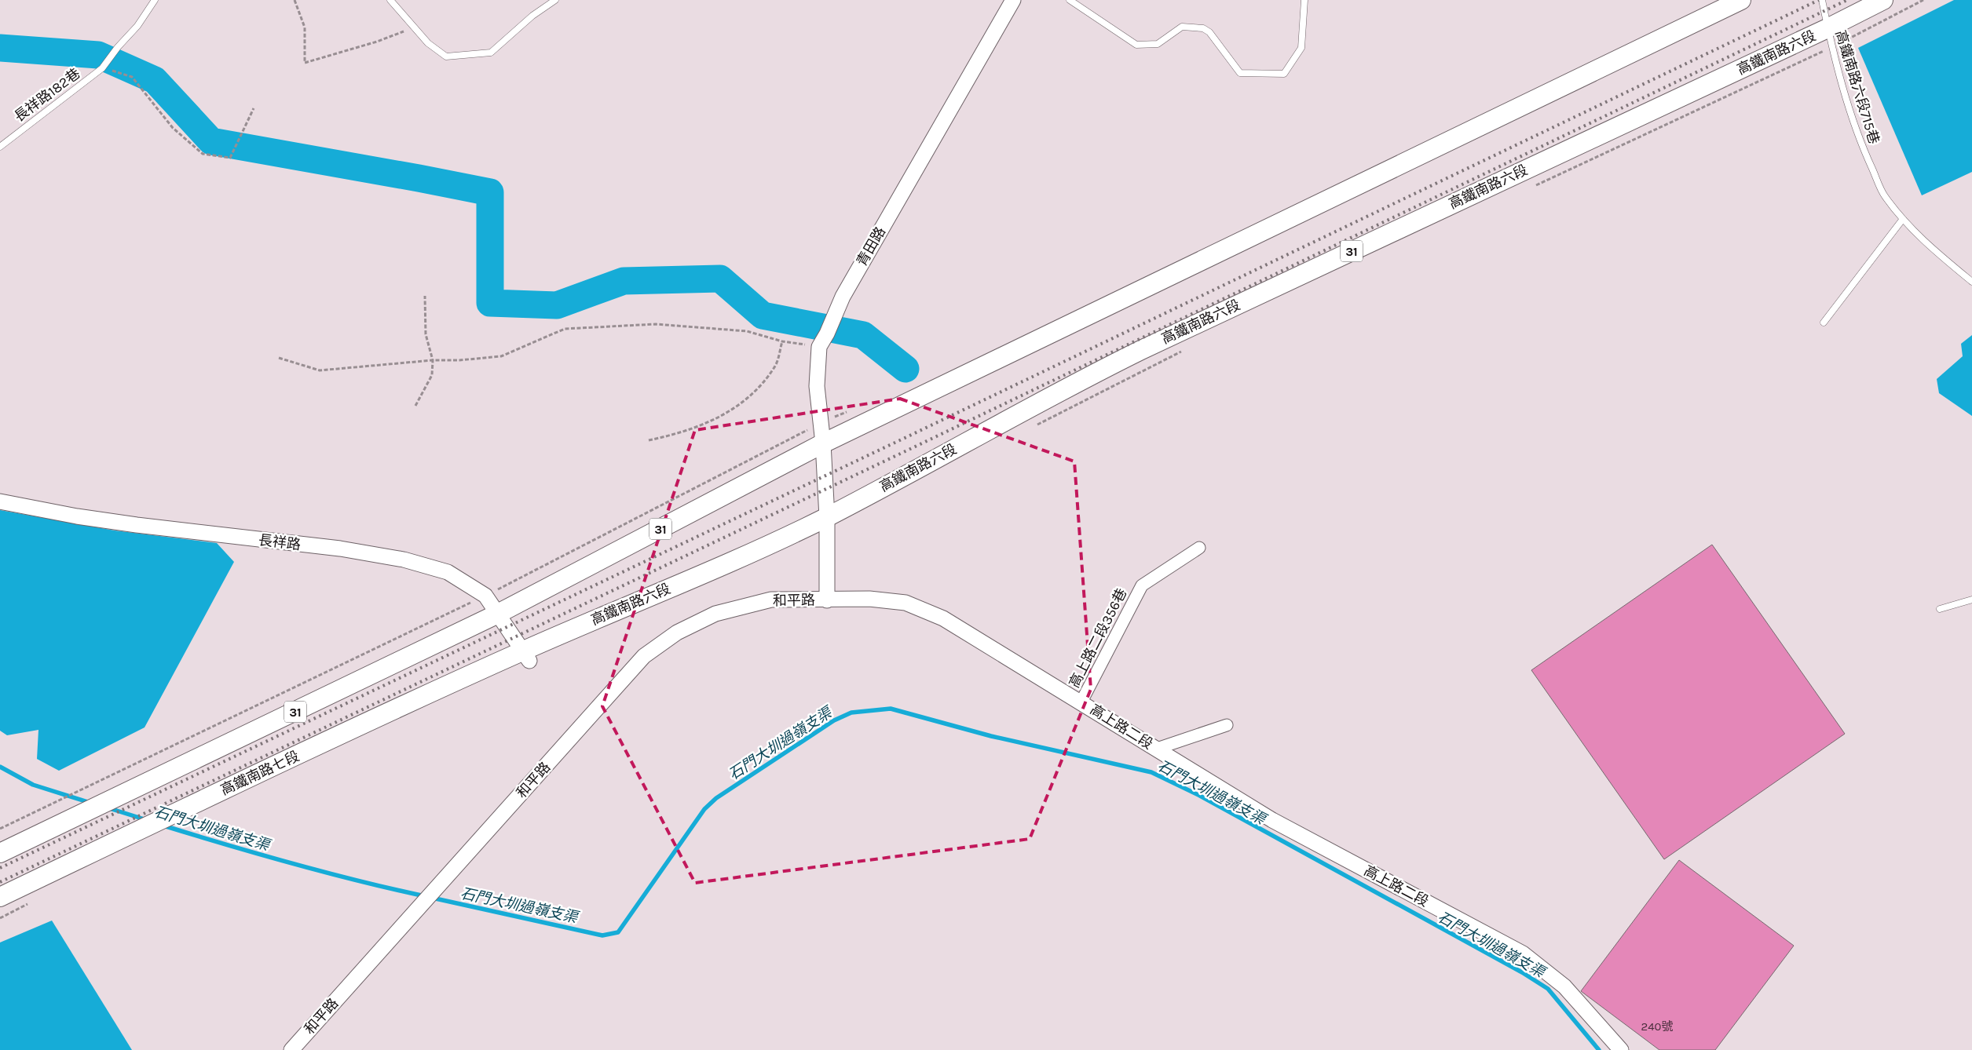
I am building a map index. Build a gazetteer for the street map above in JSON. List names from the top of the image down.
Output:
{
  "streets": {
    "main road": ["高鐵南路六段", "31", "高鐵南路七段"],
    "street": [
      "青田路",
      "長祥路",
      "和平路",
      "高上路二段356巷",
      "高上路二段"
    ],
    "lane": ["高鐵南路六段715巷", "長祥路182巷"]
  },
  "crossings": [
    ["高鐵南路六段", "高鐵南路六段715巷"],
    ["高鐵南路六段", "青田路"],
    ["高鐵南路六段", "長祥路"],
    ["高鐵南路六段", "高鐵南路七段"],
    ["青田路", "31"],
    ["31", "長祥路"],
    ["長祥路", "高鐵南路七段"],
    ["和平路", "高上路二段"],
    ["高上路二段356巷", "高上路二段"]
  ],
  "water": ["石門大圳過嶺支渠"],
  "house_numbers": ["240號"]
}
